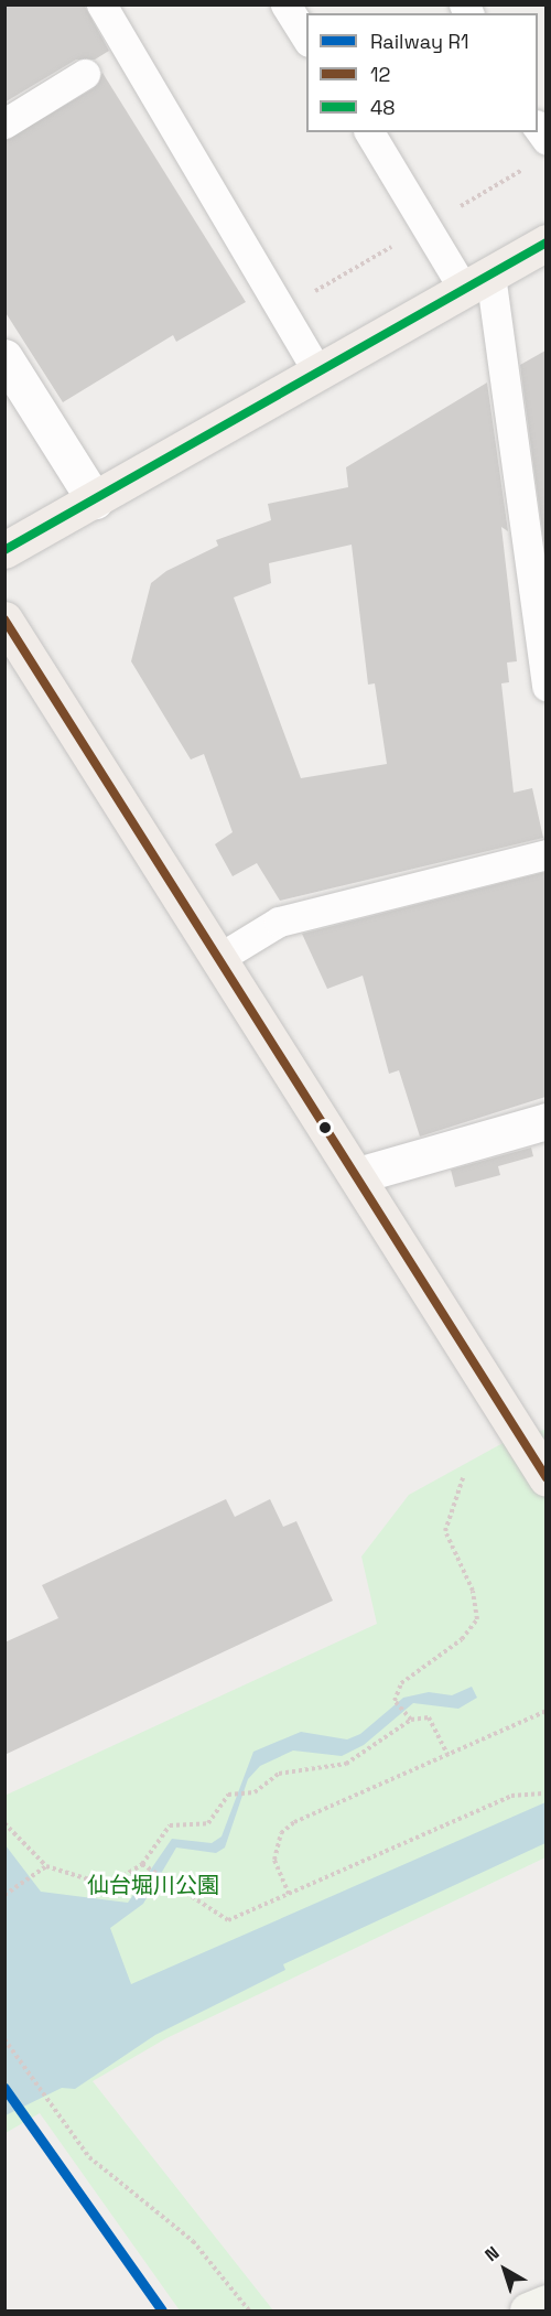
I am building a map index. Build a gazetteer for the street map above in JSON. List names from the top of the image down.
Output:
{
  "parks": ["仙台堀川公園"],
  "lines": ["transit line 48", "transit line 12", "rail line R1"],
  "legend": ["Railway R1", "12", "48"],
  "north": "top left"
}
